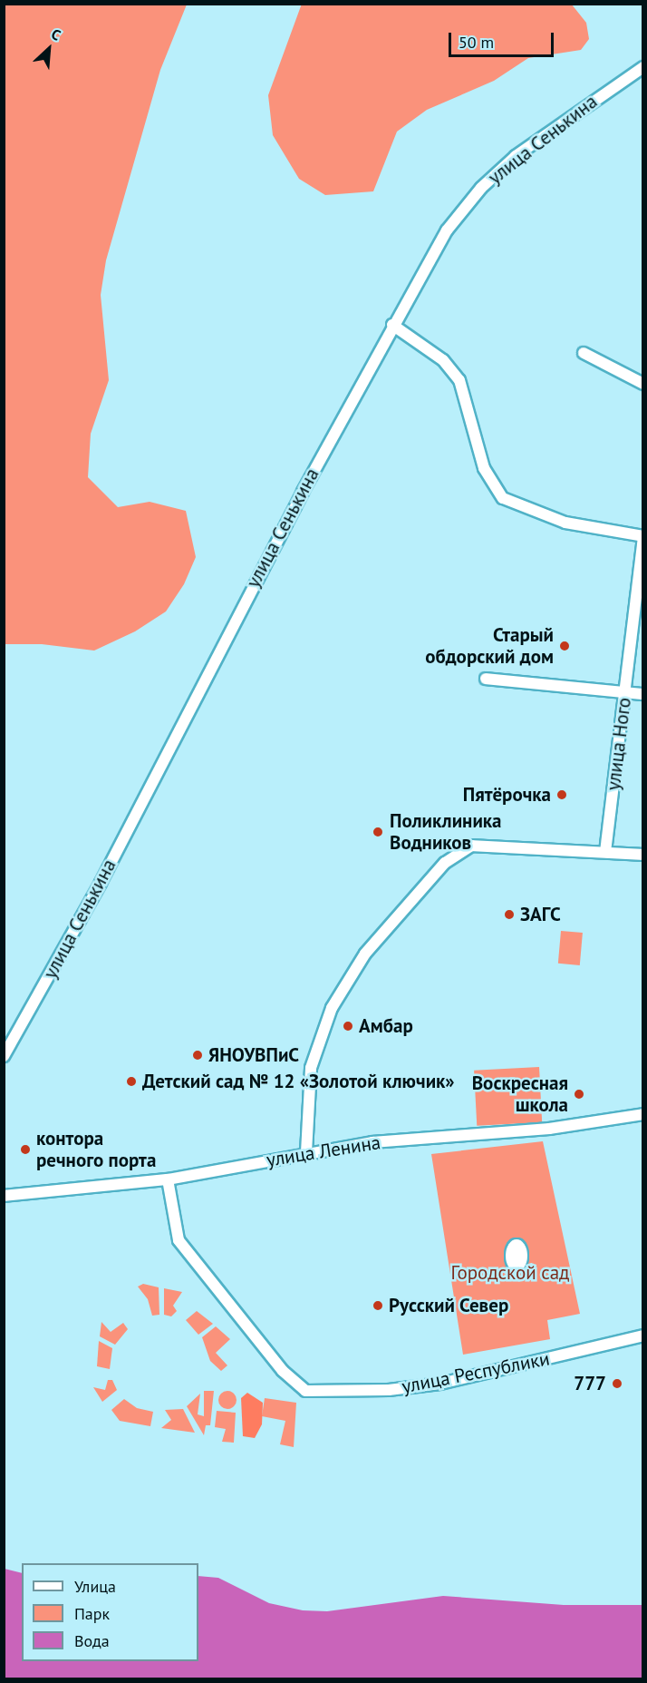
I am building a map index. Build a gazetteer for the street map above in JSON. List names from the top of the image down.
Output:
{
  "streets": {
    "street": [
      "улица Сенькина",
      "улица Ного",
      "улица Ленина",
      "улица Республики"
    ]
  },
  "crossings": [
    ["улица Ленина", "улица Республики"]
  ],
  "parks": ["Городской сад"],
  "places": [
    "Старый обдорский дом",
    "Пятёрочка",
    "Поликлиника Водников",
    "ЗАГС",
    "Амбар",
    "ЯНОУВПиС",
    "Детский сад № 12 «Золотой ключик»",
    "Воскресная школа",
    "контора речного порта",
    "Русский Север",
    "777"
  ],
  "legend": ["Улица", "Парк", "Вода"],
  "scale_bar": "50 m",
  "north": "top right"
}
